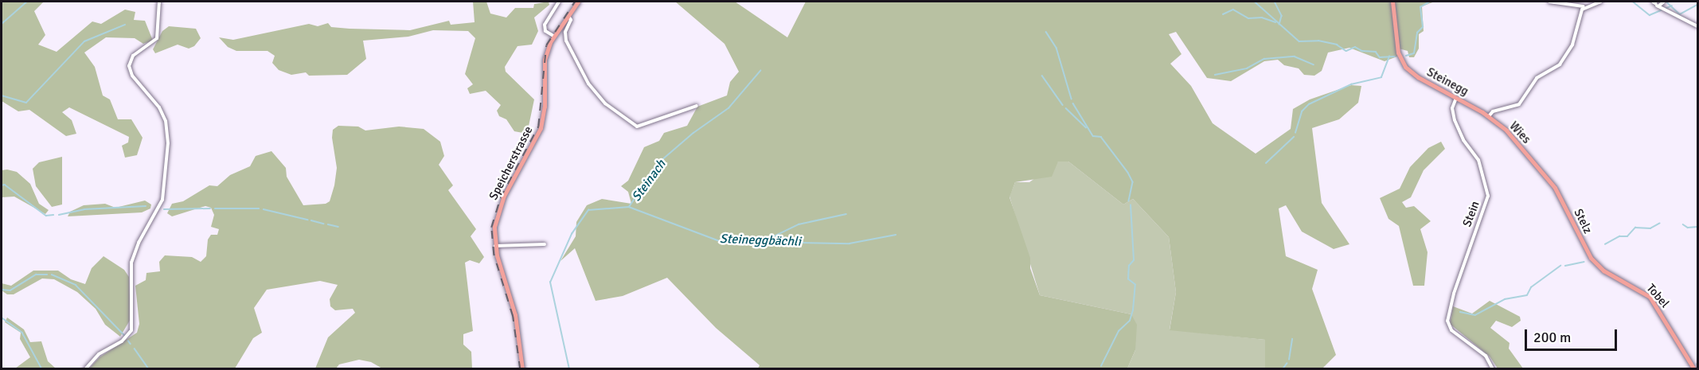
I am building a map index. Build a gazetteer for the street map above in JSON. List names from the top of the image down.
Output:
{
  "streets": {
    "main road": [
      "Steinegg",
      "Wies",
      "Speicherstrasse",
      "Stelz",
      "Tobel"
    ],
    "street": ["Stein"]
  },
  "crossings": [
    ["Steinegg", "Wies"],
    ["Steinegg", "Stein"],
    ["Wies", "Stelz"],
    ["Stelz", "Tobel"]
  ],
  "water": ["Steinach", "Steineggbächli"],
  "scale_bar": "200 m"
}
